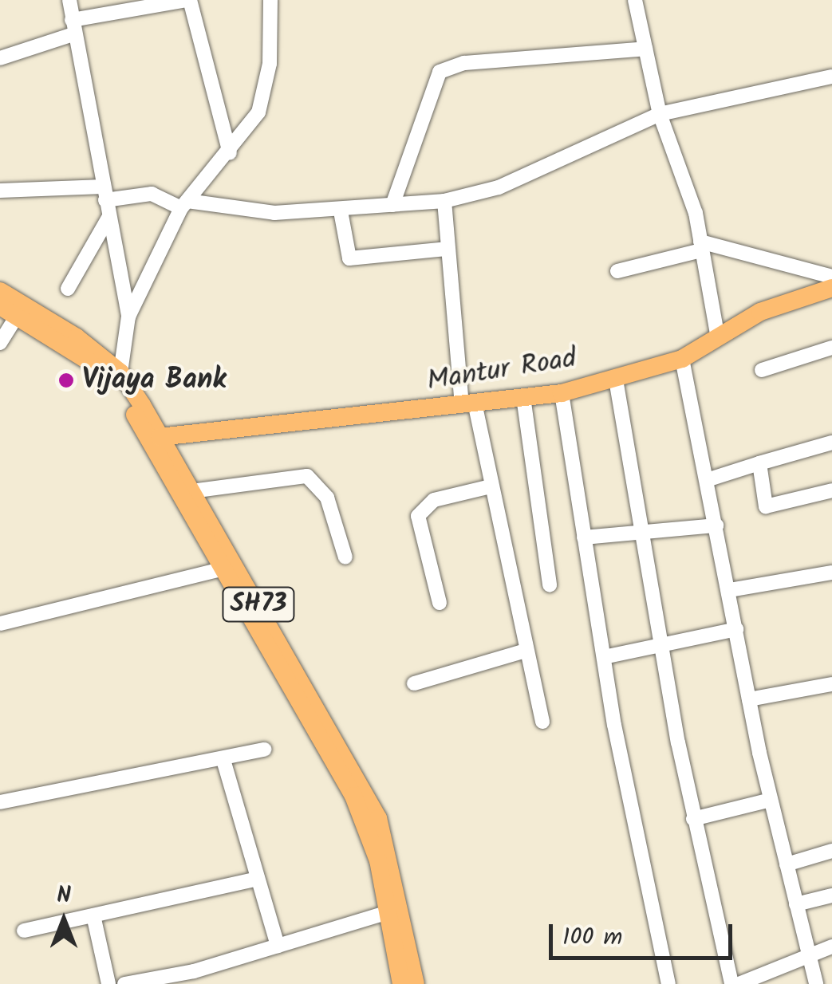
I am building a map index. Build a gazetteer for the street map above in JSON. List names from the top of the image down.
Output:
{
  "streets": {
    "main road": ["Mantur Road", "SH73"]
  },
  "crossings": [
    ["Mantur Road", "SH73"]
  ],
  "places": ["Vijaya Bank"],
  "scale_bar": "100 m",
  "north": "top"
}
